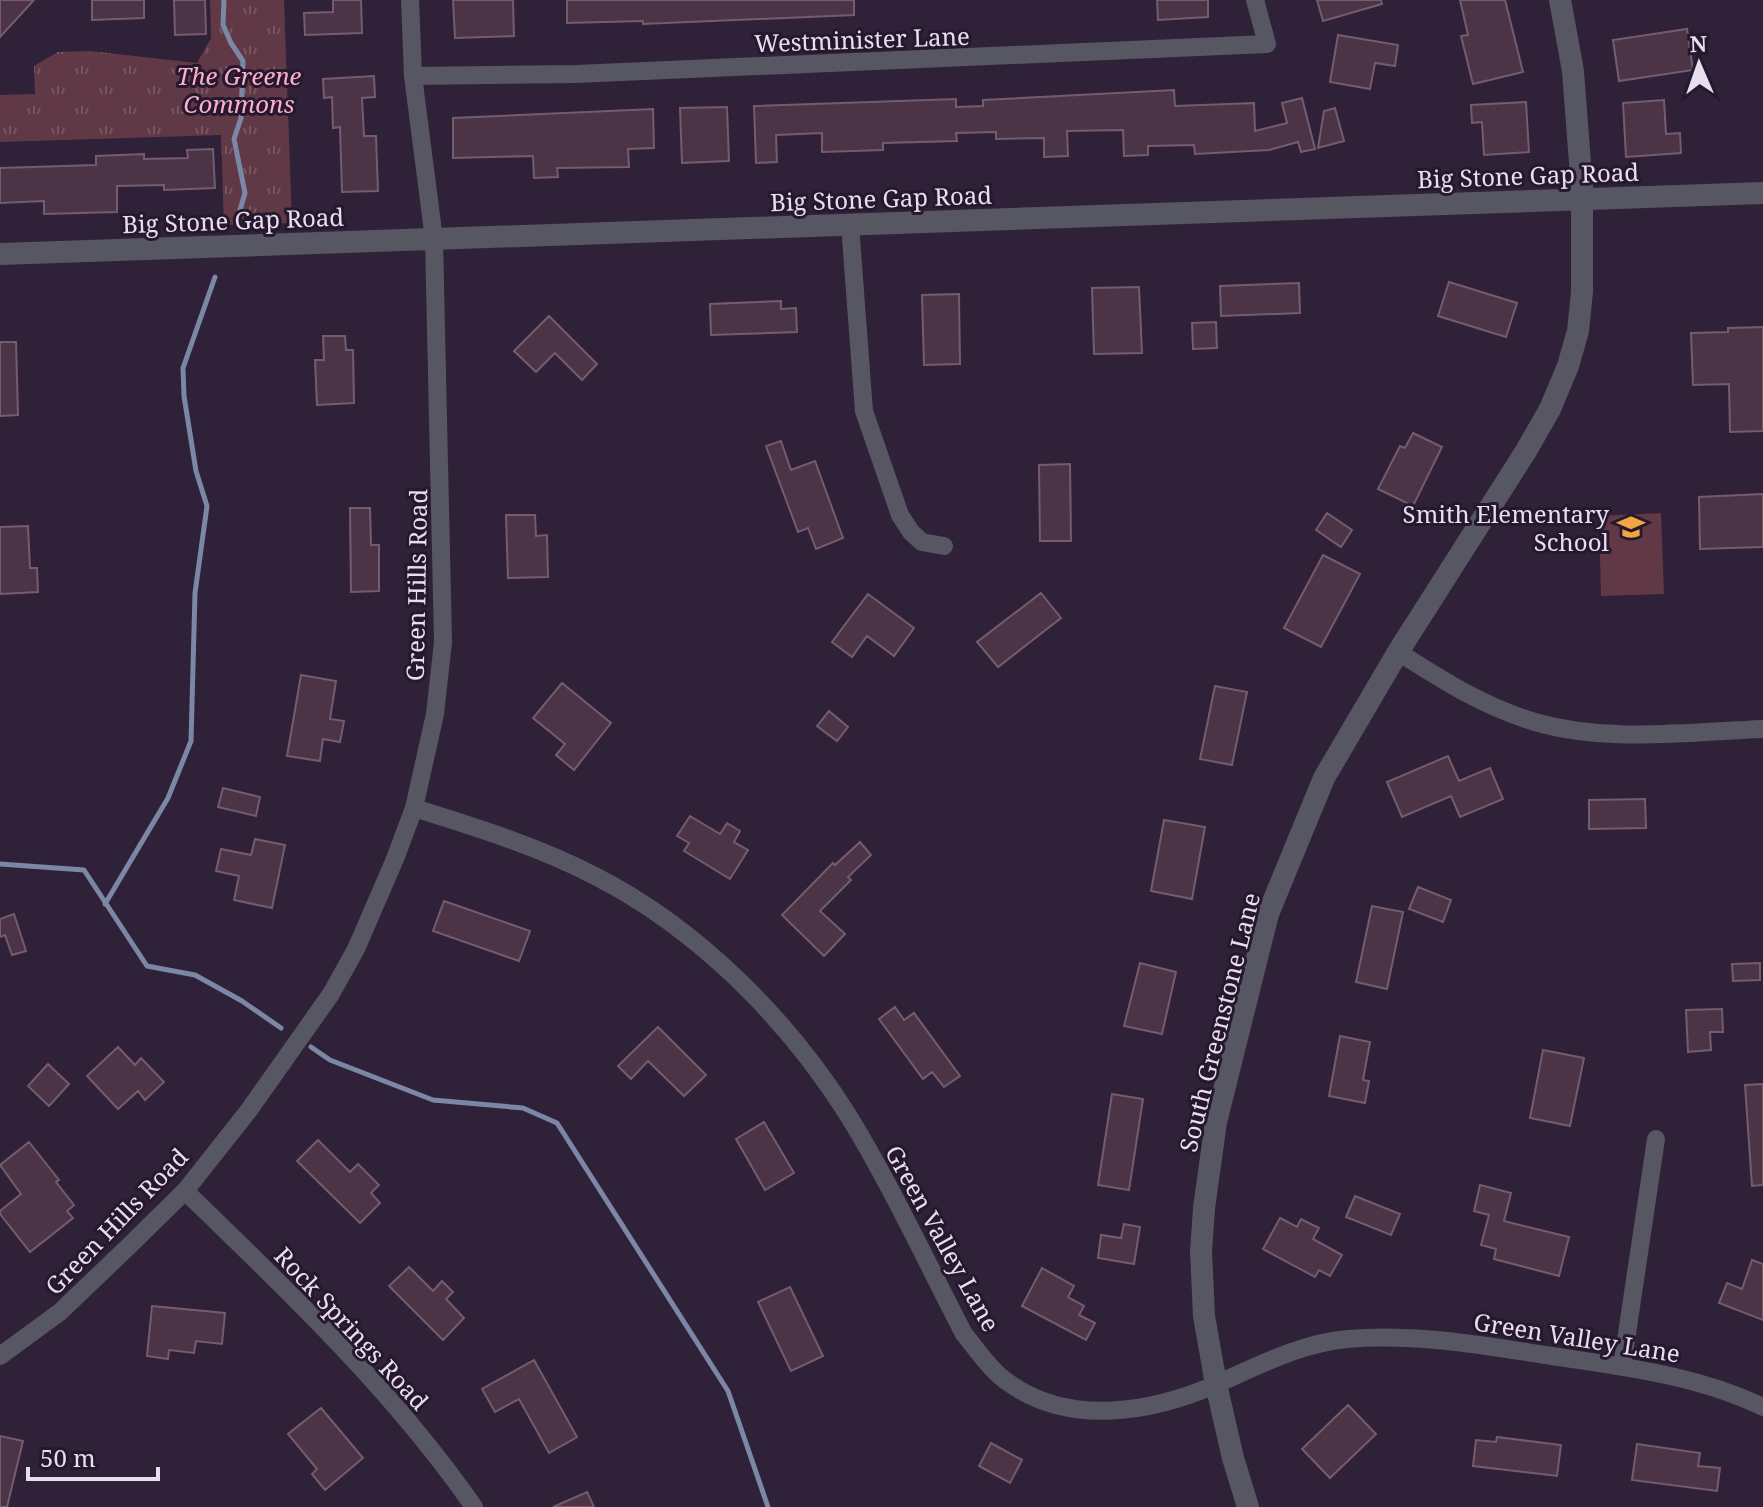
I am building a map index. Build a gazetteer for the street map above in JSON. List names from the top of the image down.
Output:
{
  "streets": {
    "street": [
      "Westminister Lane",
      "Big Stone Gap Road",
      "Green Hills Road",
      "South Greenstone Lane",
      "Green Valley Lane",
      "Rock Springs Road"
    ]
  },
  "crossings": [
    ["Westminister Lane", "Green Hills Road"],
    ["Big Stone Gap Road", "Green Hills Road"],
    ["Big Stone Gap Road", "South Greenstone Lane"],
    ["Green Hills Road", "Green Valley Lane"],
    ["Green Hills Road", "Rock Springs Road"],
    ["South Greenstone Lane", "Green Valley Lane"]
  ],
  "parks": ["The Greene Commons"],
  "places": {
    "school or university": ["Smith Elementary School"]
  },
  "scale_bar": "50 m",
  "north": "top"
}
